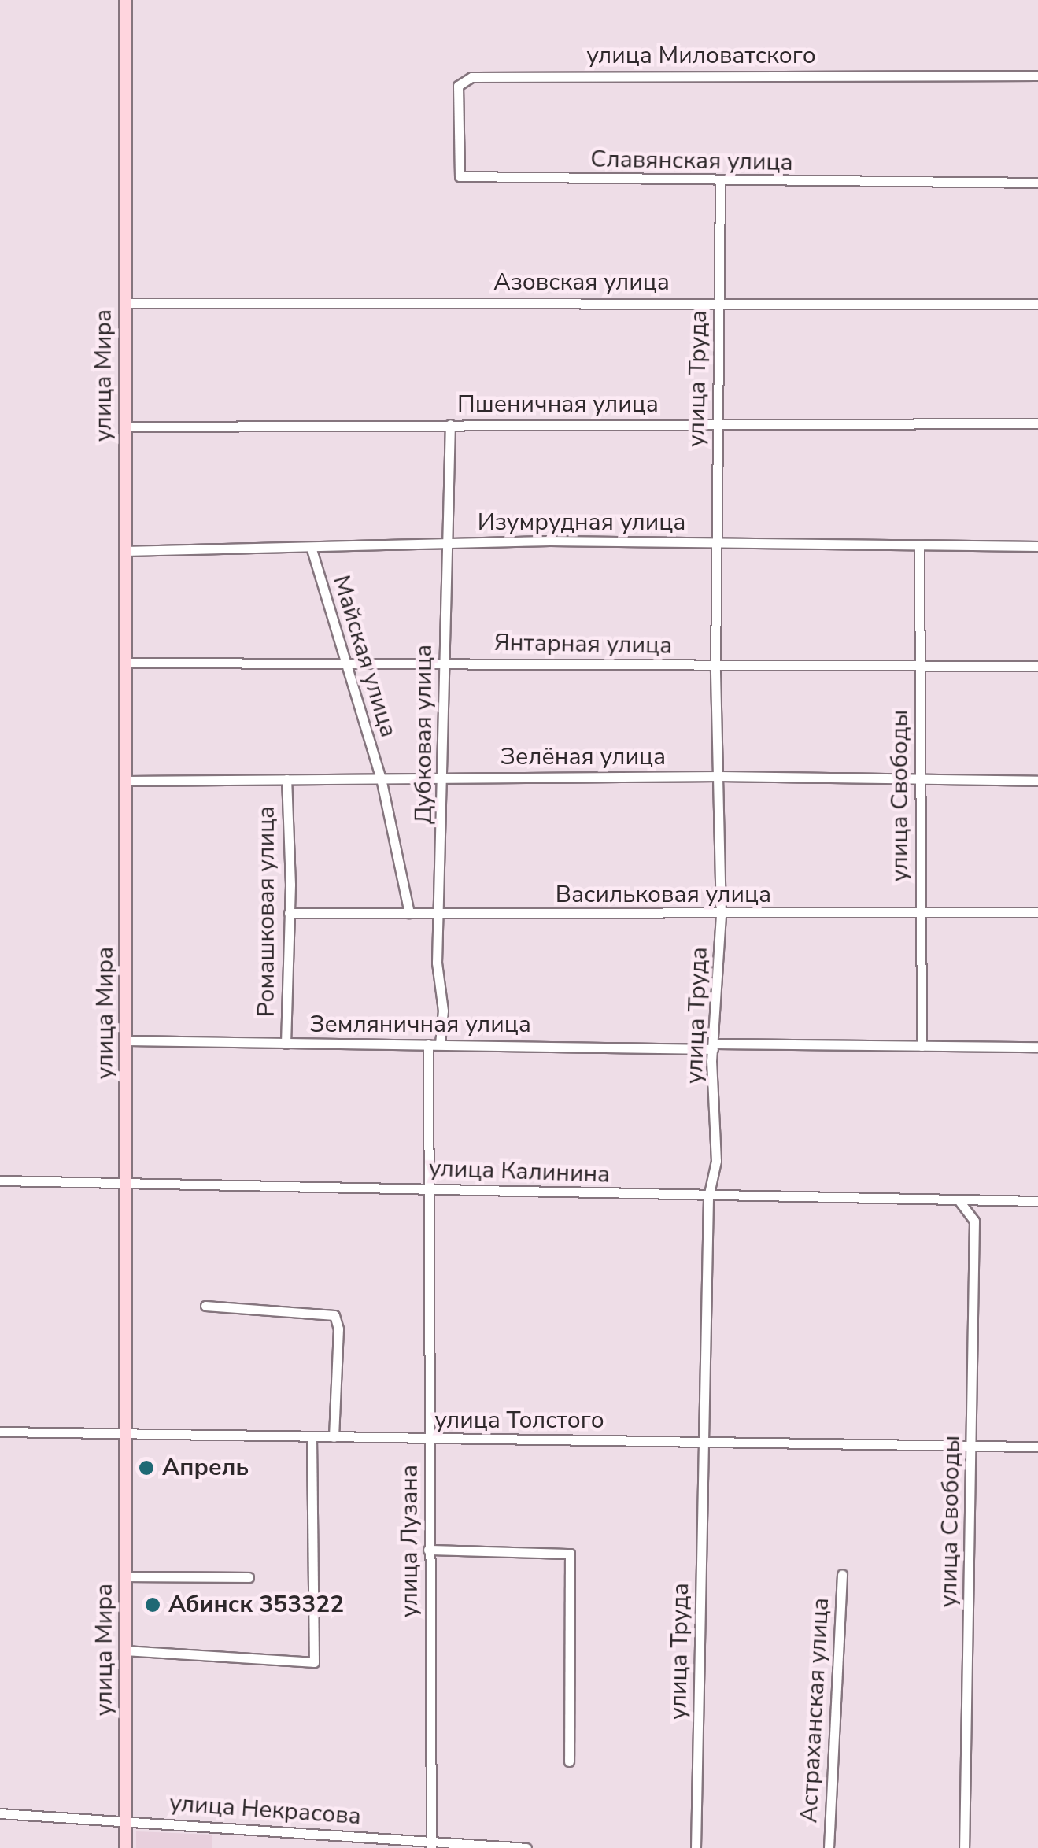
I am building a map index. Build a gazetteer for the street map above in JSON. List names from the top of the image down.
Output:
{
  "streets": {
    "main road": ["улица Мира"],
    "street": [
      "улица Миловатского",
      "Славянская улица",
      "Азовская улица",
      "улица Труда",
      "Пшеничная улица",
      "Изумрудная улица",
      "Янтарная улица",
      "Майская улица",
      "Дубковая улица",
      "Зелёная улица",
      "улица Свободы",
      "Васильковая улица",
      "Ромашковая улица",
      "Земляничная улица",
      "улица Калинина",
      "улица Толстого",
      "улица Лузана",
      "Астраханская улица",
      "улица Некрасова"
    ]
  },
  "crossings": [
    ["улица Миловатского", "Славянская улица"],
    ["Славянская улица", "улица Труда"],
    ["Азовская улица", "улица Мира"],
    ["Азовская улица", "улица Труда"],
    ["улица Мира", "Пшеничная улица"],
    ["улица Мира", "Изумрудная улица"],
    ["улица Мира", "Янтарная улица"],
    ["улица Мира", "Зелёная улица"],
    ["улица Мира", "Земляничная улица"],
    ["улица Мира", "улица Калинина"],
    ["улица Мира", "улица Толстого"],
    ["улица Мира", "улица Некрасова"],
    ["улица Труда", "Пшеничная улица"],
    ["улица Труда", "Изумрудная улица"],
    ["улица Труда", "Янтарная улица"],
    ["улица Труда", "Зелёная улица"],
    ["улица Труда", "Васильковая улица"],
    ["улица Труда", "Земляничная улица"],
    ["улица Труда", "улица Калинина"],
    ["улица Труда", "улица Толстого"],
    ["Пшеничная улица", "Дубковая улица"],
    ["Изумрудная улица", "Майская улица"],
    ["Изумрудная улица", "Дубковая улица"],
    ["Изумрудная улица", "улица Свободы"],
    ["Янтарная улица", "Майская улица"],
    ["Янтарная улица", "Дубковая улица"],
    ["Янтарная улица", "улица Свободы"],
    ["Майская улица", "Зелёная улица"],
    ["Майская улица", "Васильковая улица"],
    ["Дубковая улица", "Зелёная улица"],
    ["Дубковая улица", "Васильковая улица"],
    ["Дубковая улица", "Земляничная улица"],
    ["Зелёная улица", "улица Свободы"],
    ["Зелёная улица", "Ромашковая улица"],
    ["улица Свободы", "Васильковая улица"],
    ["улица Свободы", "Земляничная улица"],
    ["улица Свободы", "улица Калинина"],
    ["улица Свободы", "улица Толстого"],
    ["Васильковая улица", "Ромашковая улица"],
    ["Ромашковая улица", "Земляничная улица"],
    ["Земляничная улица", "улица Лузана"],
    ["улица Калинина", "улица Лузана"],
    ["улица Толстого", "улица Лузана"],
    ["улица Лузана", "улица Некрасова"]
  ],
  "places": ["Апрель", "Абинск 353322"]
}
